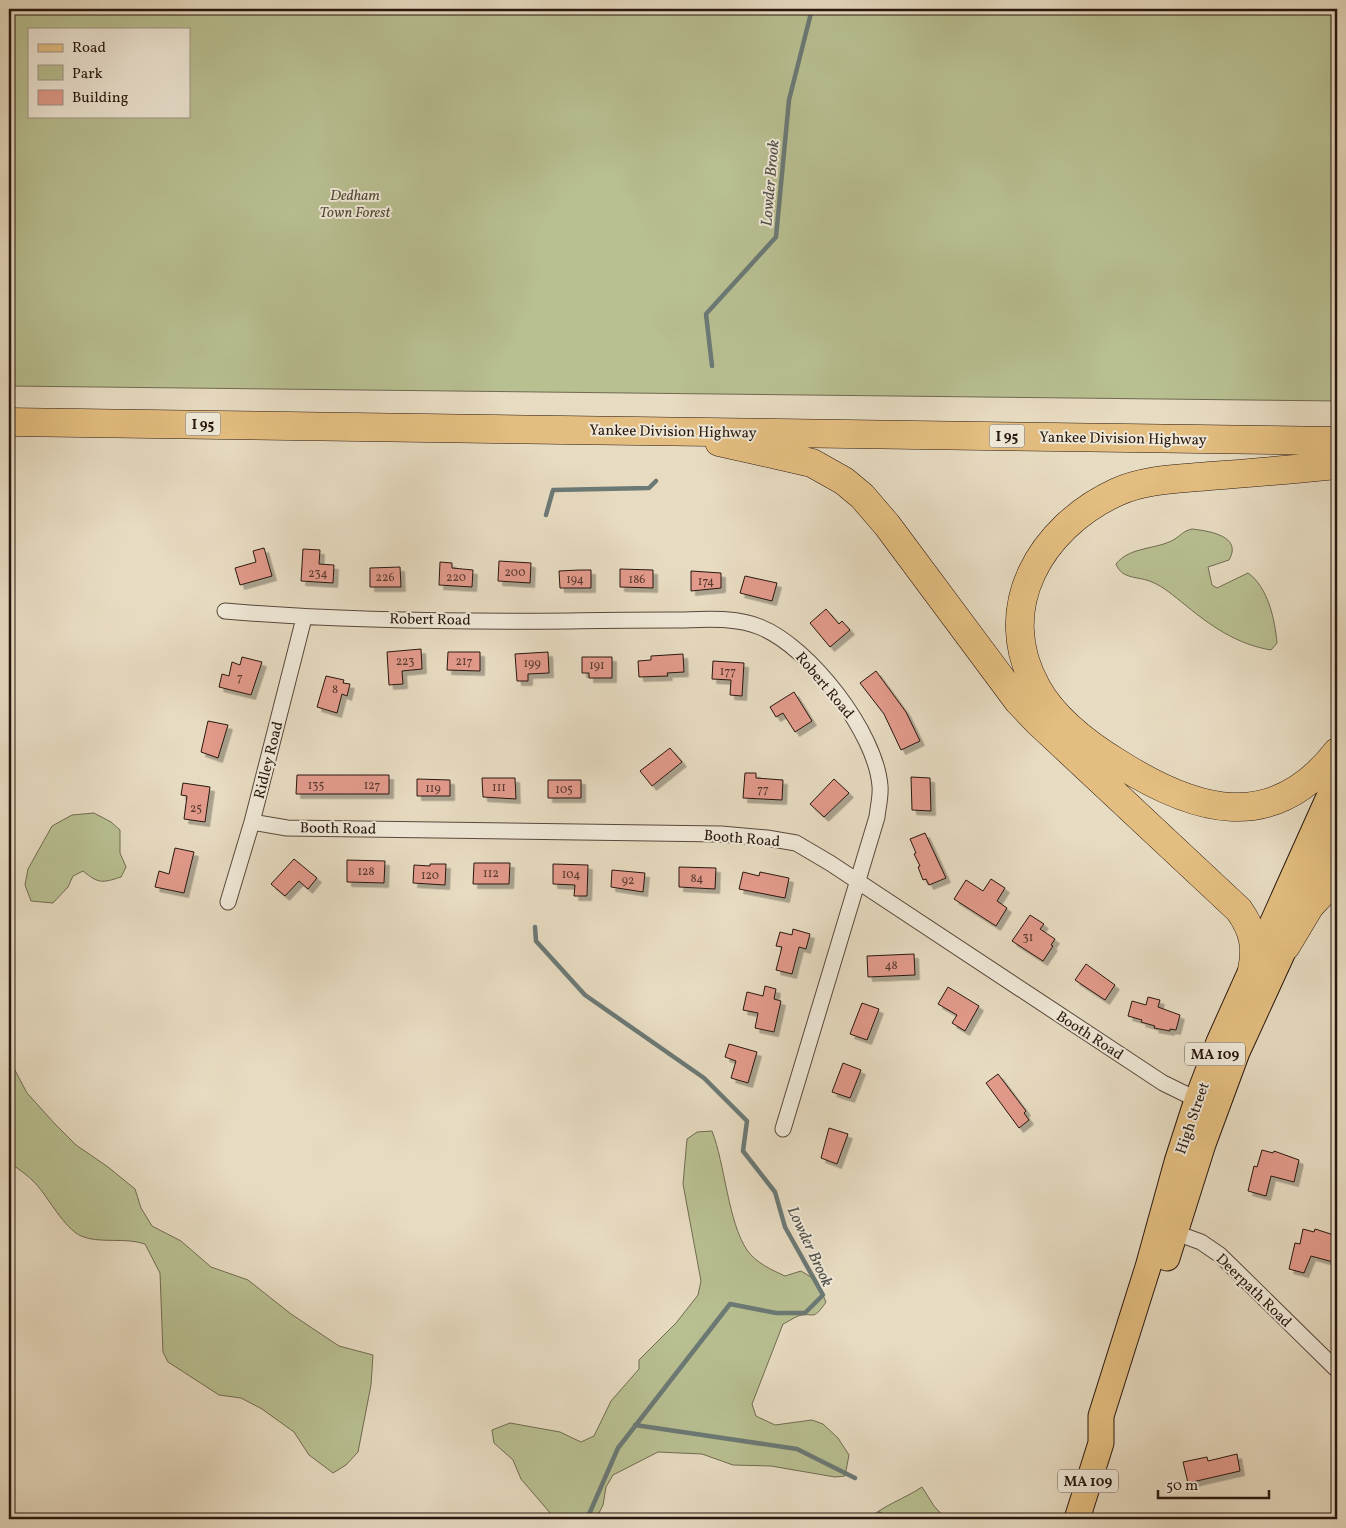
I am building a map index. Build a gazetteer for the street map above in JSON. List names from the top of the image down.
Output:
{
  "streets": {
    "highway": ["I 95", "Yankee Division Highway"],
    "main road": ["MA 109", "High Street"],
    "street": [
      "Robert Road",
      "Ridley Road",
      "Booth Road",
      "Deerpath Road"
    ]
  },
  "crossings": [
    ["Robert Road", "Ridley Road"],
    ["Robert Road", "Booth Road"],
    ["Ridley Road", "Booth Road"],
    ["Booth Road", "High Street"],
    ["High Street", "Deerpath Road"]
  ],
  "water": ["Lowder Brook"],
  "parks": ["Dedham Town Forest"],
  "house_numbers": [
    "200",
    "234",
    "226",
    "220",
    "194",
    "186",
    "174",
    "223",
    "217",
    "199",
    "191",
    "177",
    "7",
    "8",
    "135",
    "127",
    "111",
    "119",
    "105",
    "77",
    "25",
    "128",
    "112",
    "104",
    "120",
    "84",
    "92",
    "31",
    "48"
  ],
  "legend": ["Road", "Park", "Building"],
  "scale_bar": "50 m"
}
